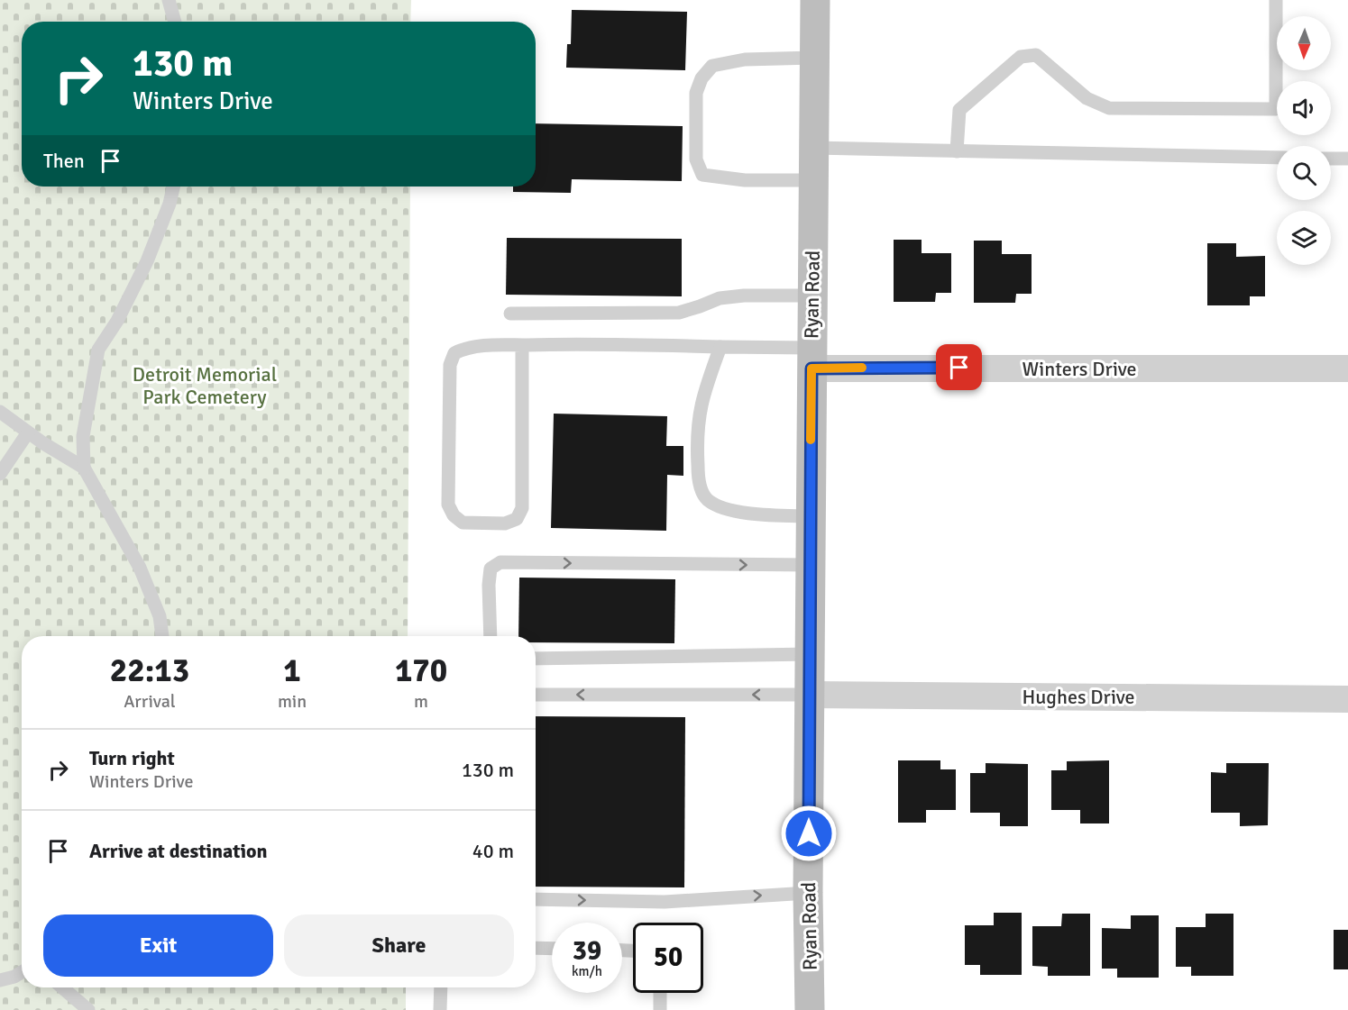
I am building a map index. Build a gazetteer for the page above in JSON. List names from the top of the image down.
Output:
{
  "streets": {
    "main road": ["Ryan Road"],
    "street": ["Winters Drive", "Hughes Drive"]
  },
  "crossings": [
    ["Ryan Road", "Winters Drive"],
    ["Ryan Road", "Hughes Drive"]
  ],
  "parks": ["Detroit Memorial Park Cemetery"],
  "north": "bottom",
  "page": {
    "turn": ["130 m", "Winters Drive"],
    "then": "Then",
    "eta": [
      "22:13",
      "Arrival",
      "1",
      "min",
      "170",
      "m"
    ],
    "list": [
      {
        "name": "Turn right",
        "note": "Winters Drive",
        "value": "130 m"
      },
      {
        "name": "Arrive at destination",
        "value": "40 m"
      }
    ],
    "buttons": ["Exit", "Share"],
    "speed": "39 km/h",
    "limit": "50"
  }
}
